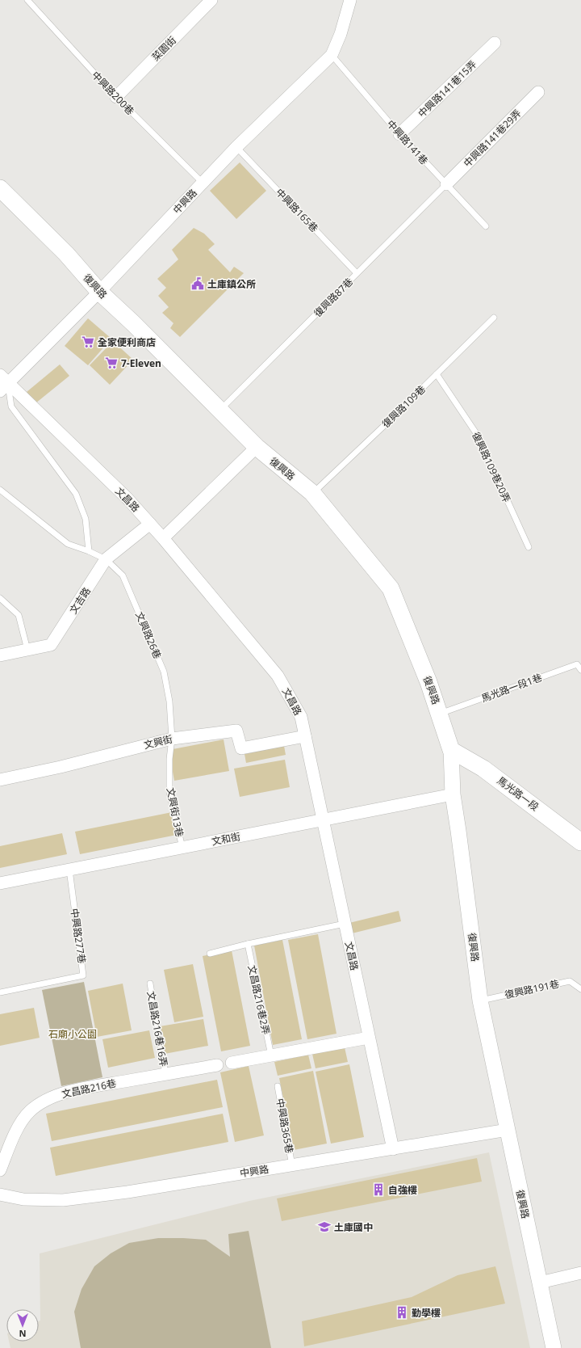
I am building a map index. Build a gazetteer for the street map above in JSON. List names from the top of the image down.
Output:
{
  "streets": {
    "main road": ["復興路", "馬光路一段"],
    "street": [
      "菜園街",
      "中興路141巷15弄",
      "中興路141巷29弄",
      "中興路",
      "文昌路",
      "文吉路",
      "文興街",
      "文和街",
      "文昌路216巷"
    ],
    "lane": [
      "中興路200巷",
      "中興路141巷",
      "中興路165巷",
      "復興路87巷",
      "復興路109巷",
      "復興路109巷20弄",
      "文興路26巷",
      "馬光路一段1巷",
      "文興街13巷",
      "中興路277巷",
      "復興路191巷",
      "文昌路216巷2弄",
      "文昌路216巷16弄",
      "中興路365巷"
    ]
  },
  "crossings": [
    ["菜園街", "中興路200巷"],
    ["中興路141巷15弄", "中興路141巷"],
    ["中興路200巷", "中興路"],
    ["中興路141巷29弄", "中興路141巷"],
    ["中興路141巷29弄", "復興路87巷"],
    ["中興路141巷", "中興路"],
    ["中興路141巷", "復興路87巷"],
    ["中興路", "中興路165巷"],
    ["中興路", "復興路"],
    ["中興路", "文昌路"],
    ["中興路", "中興路365巷"],
    ["中興路165巷", "復興路87巷"],
    ["復興路", "復興路87巷"],
    ["復興路", "復興路109巷"],
    ["復興路", "馬光路一段1巷"],
    ["復興路", "馬光路一段"],
    ["復興路", "文和街"],
    ["復興路", "復興路191巷"],
    ["復興路109巷", "復興路109巷20弄"],
    ["文昌路", "文吉路"],
    ["文昌路", "文興街"],
    ["文昌路", "文和街"],
    ["文吉路", "文興路26巷"],
    ["文興路26巷", "文興街"],
    ["文興路26巷", "文興街13巷"],
    ["文興街", "文興街13巷"],
    ["文興街13巷", "文和街"],
    ["文和街", "中興路277巷"],
    ["文昌路216巷16弄", "文昌路216巷"]
  ],
  "parks": ["石廟小公園"],
  "places": {
    "public building": ["土庫鎮公所"],
    "supermarket": ["全家便利商店", "7-Eleven"],
    "building": ["自強樓", "勤學樓"],
    "school or university": ["土庫國中"]
  },
  "north": "bottom"
}
